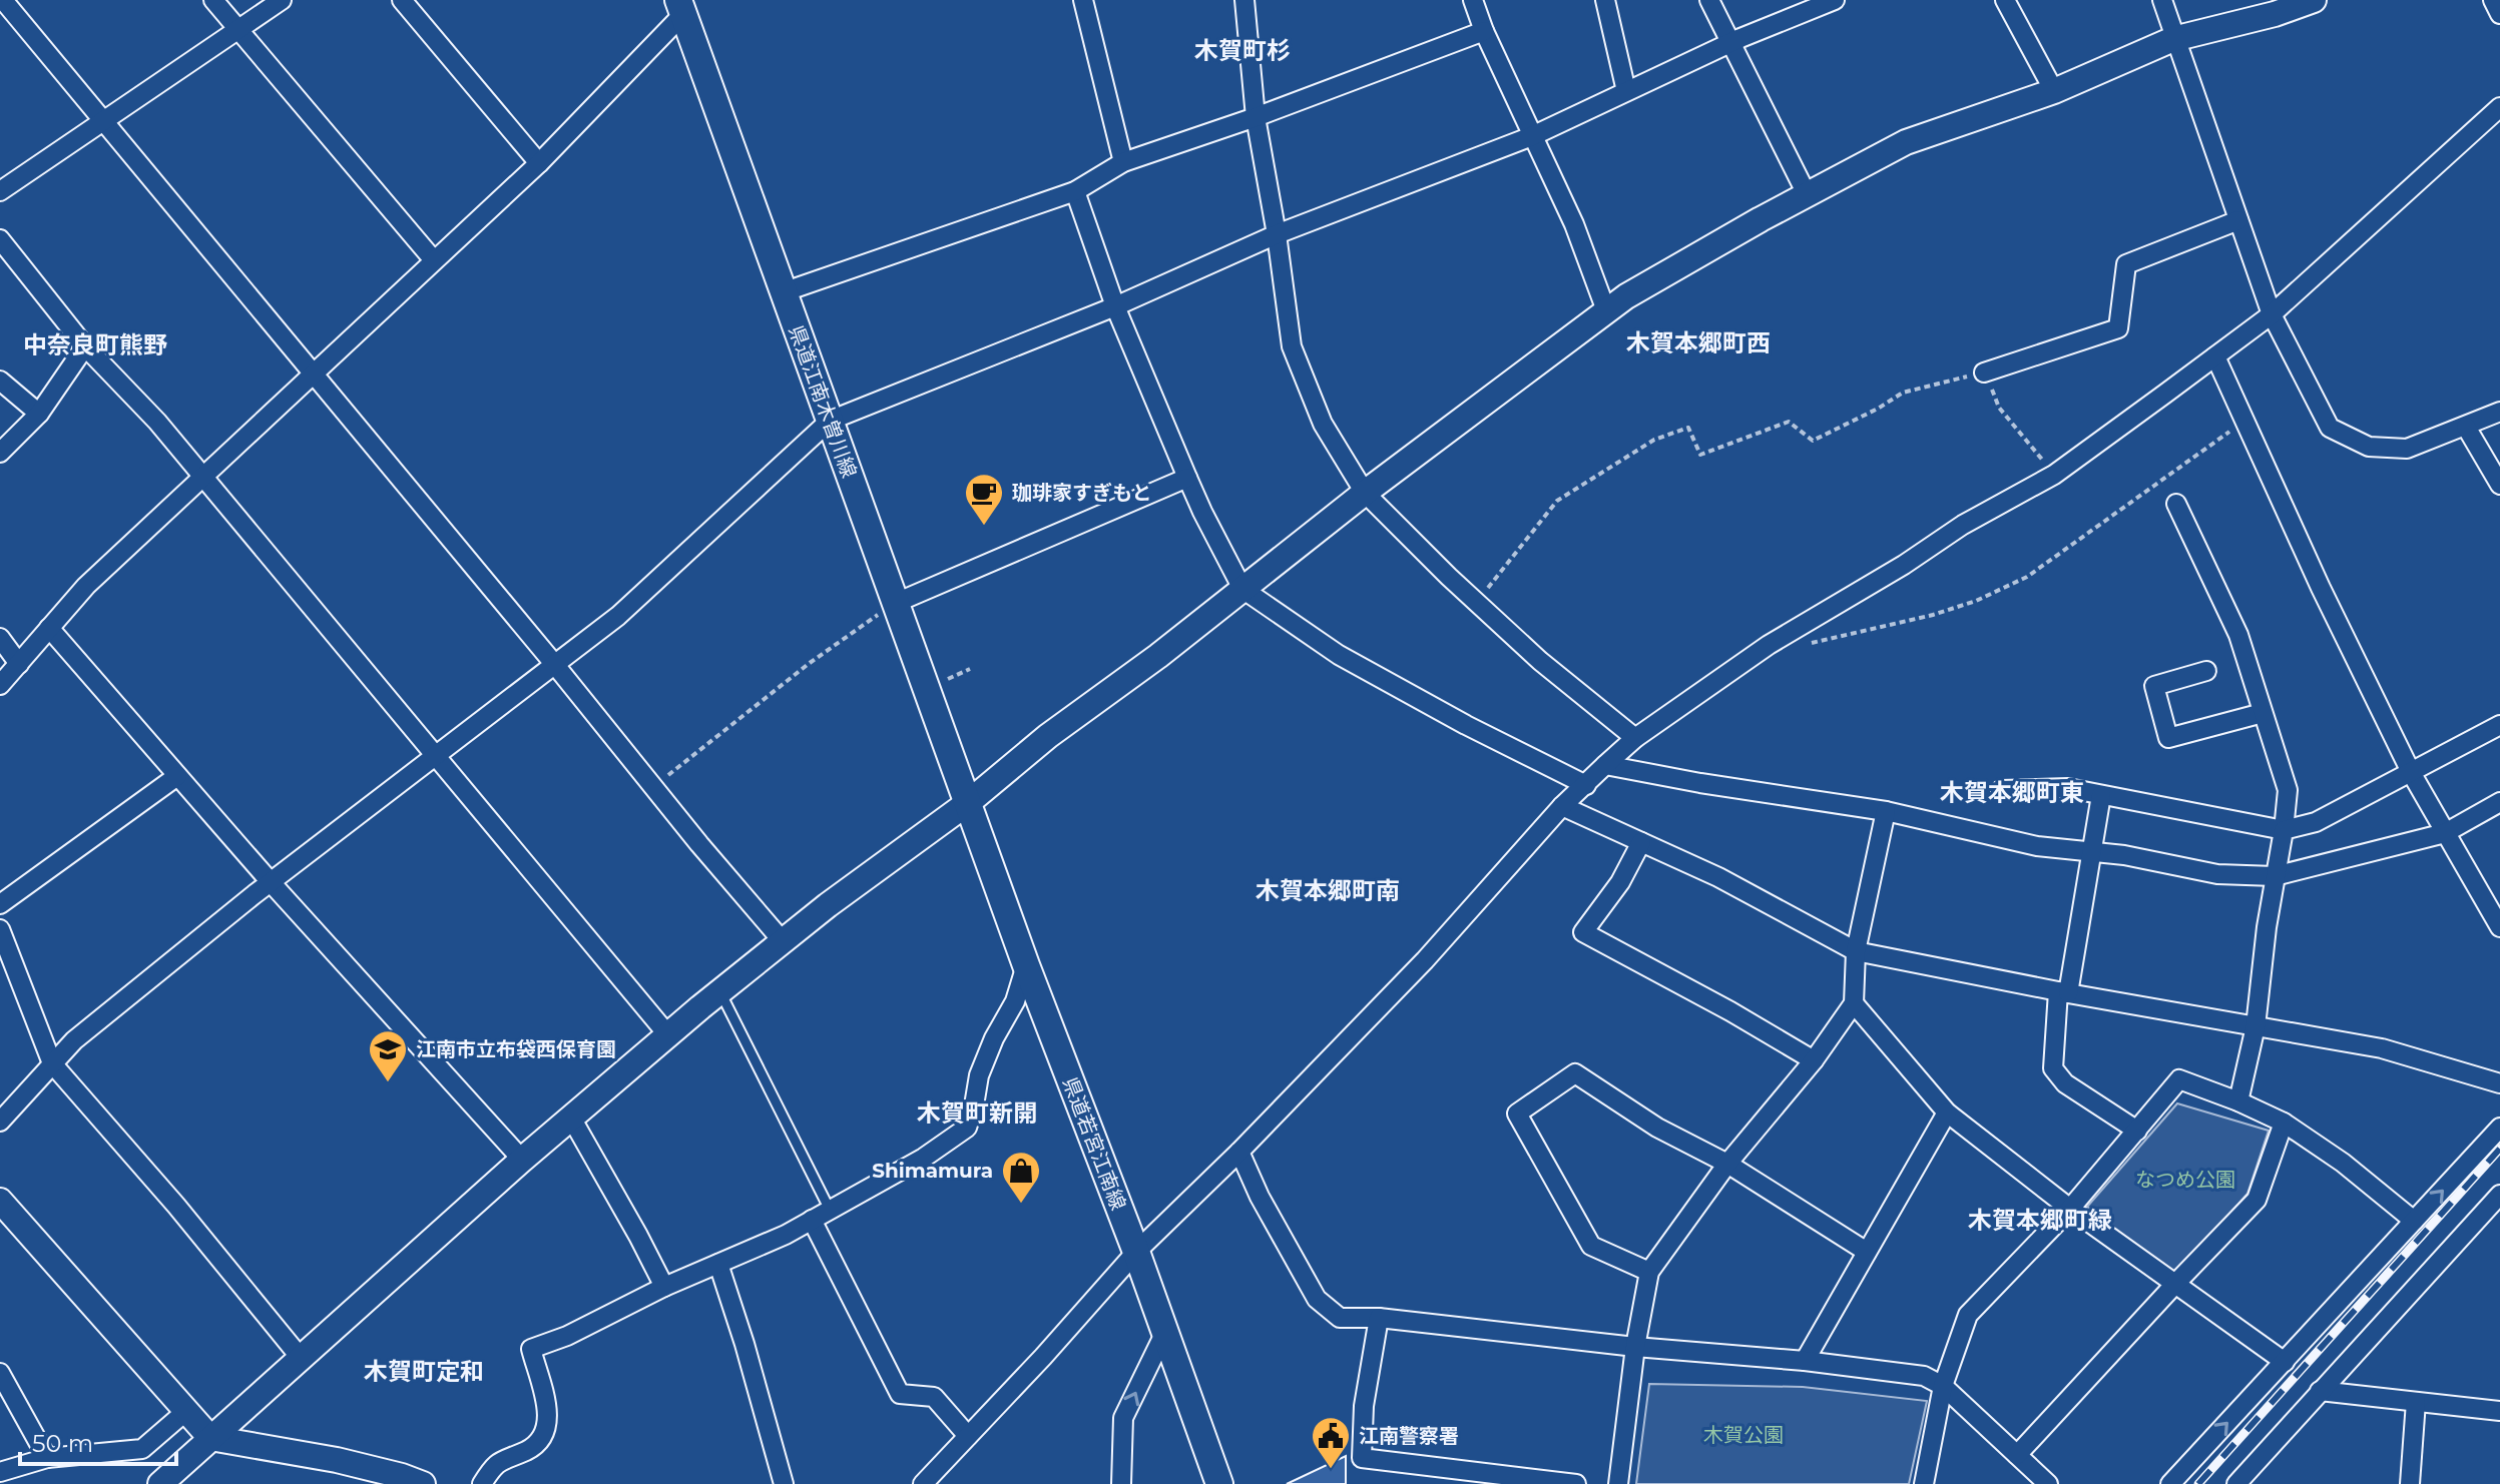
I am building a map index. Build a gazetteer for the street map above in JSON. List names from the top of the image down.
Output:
{
  "streets": {
    "main road": ["県道江南木曽川線", "県道若宮江南線"]
  },
  "crossings": [
    ["県道江南木曽川線", "県道若宮江南線"]
  ],
  "districts": [
    "木賀町杉",
    "木賀本郷町西",
    "中奈良町熊野",
    "木賀本郷町東",
    "木賀本郷町南",
    "木賀町新開",
    "木賀本郷町緑",
    "木賀町定和"
  ],
  "parks": ["なつめ公園", "木賀公園"],
  "places": {
    "cafe": ["珈琲家すぎもと"],
    "school or university": ["江南市立布袋西保育園"],
    "shop": ["Shimamura"],
    "public building": ["江南警察署"]
  },
  "scale_bar": "50 m"
}
